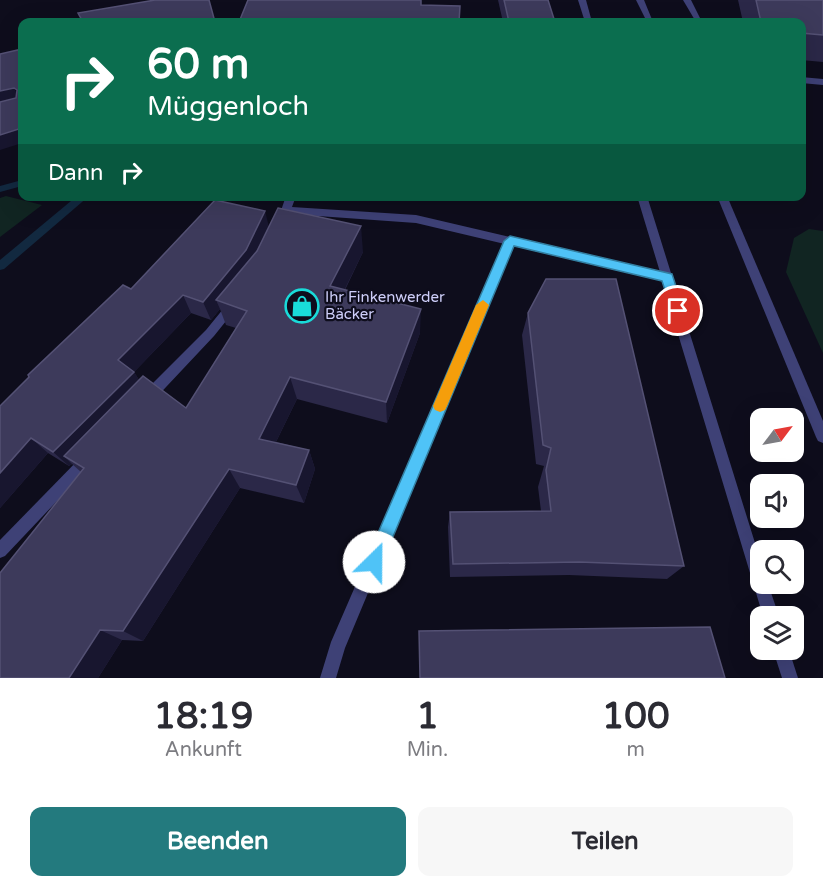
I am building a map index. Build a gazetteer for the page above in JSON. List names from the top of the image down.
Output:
{
  "places": {
    "shop": ["Ihr Finkenwerder Bäcker"]
  },
  "north": "top right",
  "page": {
    "turn": ["60 m", "Müggenloch"],
    "then": "Dann",
    "eta": [
      "18:19",
      "Ankunft",
      "1",
      "Min.",
      "100",
      "m"
    ],
    "buttons": ["Beenden", "Teilen"]
  }
}
